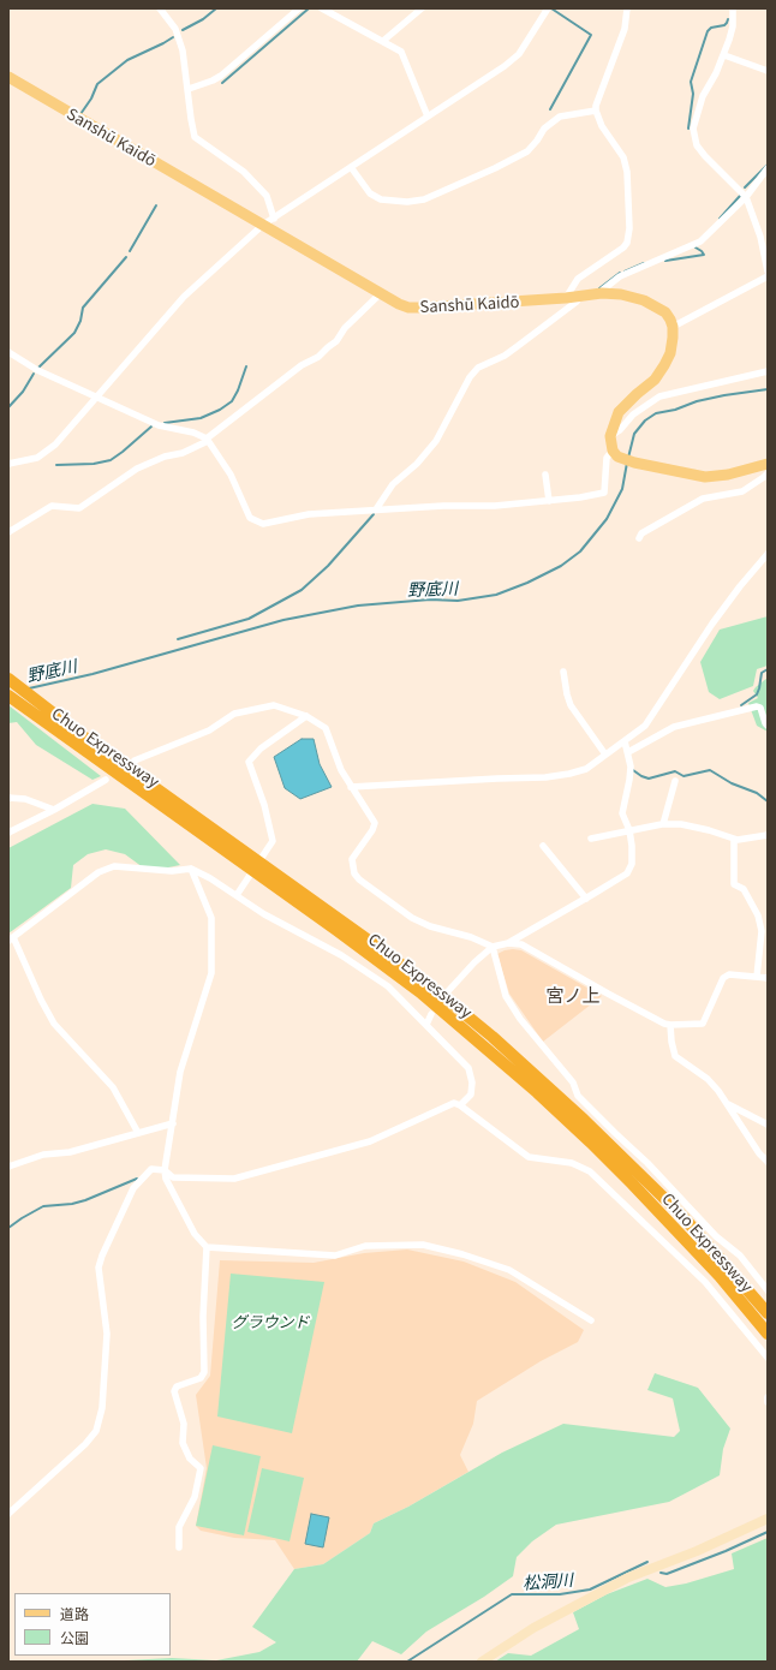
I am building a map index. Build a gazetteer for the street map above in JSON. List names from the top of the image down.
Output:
{
  "streets": {
    "highway": ["Chuo Expressway"],
    "main road": ["Sanshū Kaidō"]
  },
  "districts": ["宮ノ上"],
  "water": ["野底川", "松洞川"],
  "parks": ["グラウンド"],
  "legend": ["道路", "公園"]
}
